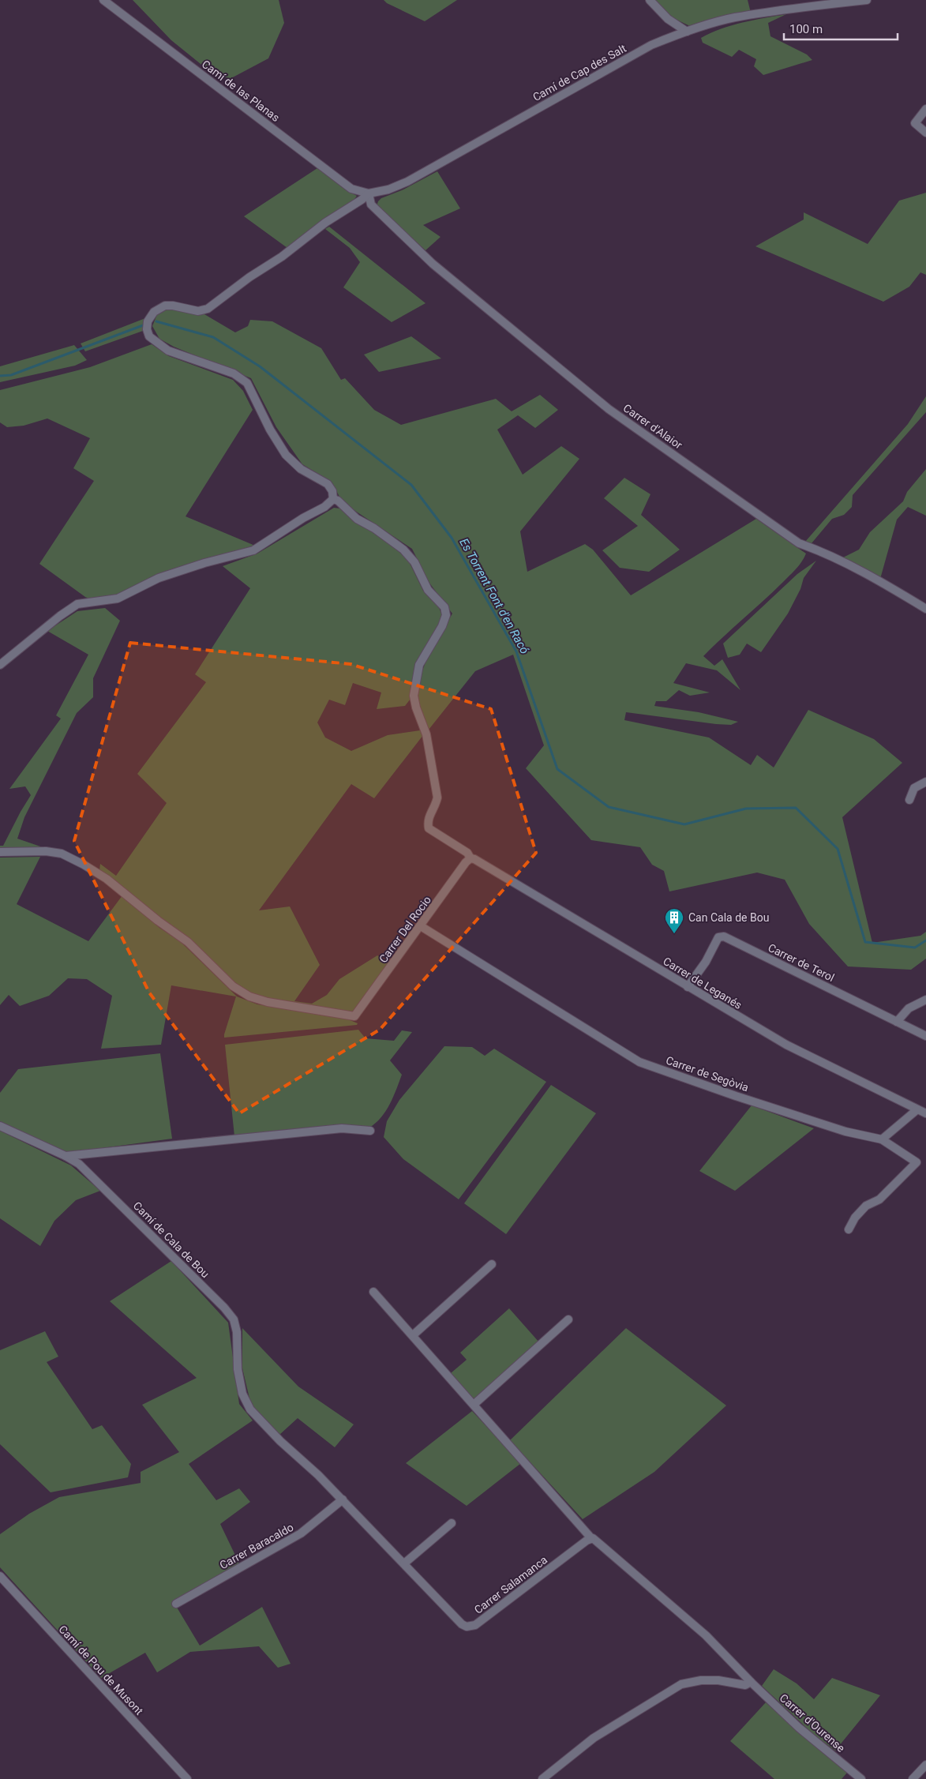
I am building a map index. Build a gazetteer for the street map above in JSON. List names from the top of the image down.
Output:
{
  "streets": {
    "street": [
      "Camí de Cap des Salt",
      "Camí de las Planas",
      "Carrer d'Alaior",
      "Carrer Del Rocio",
      "Carrer de Terol",
      "Carrer de Leganés",
      "Carrer de Segòvia",
      "Camí de Cala de Bou",
      "Carrer Baracaldo",
      "Carrer Salamanca",
      "Camí de Pou de Musont",
      "Carrer d'Ourense"
    ]
  },
  "crossings": [
    ["Camí de Cap des Salt", "Camí de las Planas"],
    ["Camí de Cap des Salt", "Carrer d'Alaior"],
    ["Camí de Cap des Salt", "Carrer de Leganés"],
    ["Camí de las Planas", "Carrer d'Alaior"],
    ["Carrer Del Rocio", "Carrer de Leganés"],
    ["Carrer Del Rocio", "Carrer de Segòvia"],
    ["Carrer de Terol", "Carrer de Leganés"],
    ["Camí de Cala de Bou", "Carrer Salamanca"],
    ["Carrer Baracaldo", "Carrer Salamanca"]
  ],
  "water": ["Es Torrent Font d'en Racó"],
  "places": {
    "building": ["Can Cala de Bou"]
  },
  "scale_bar": "100 m"
}
